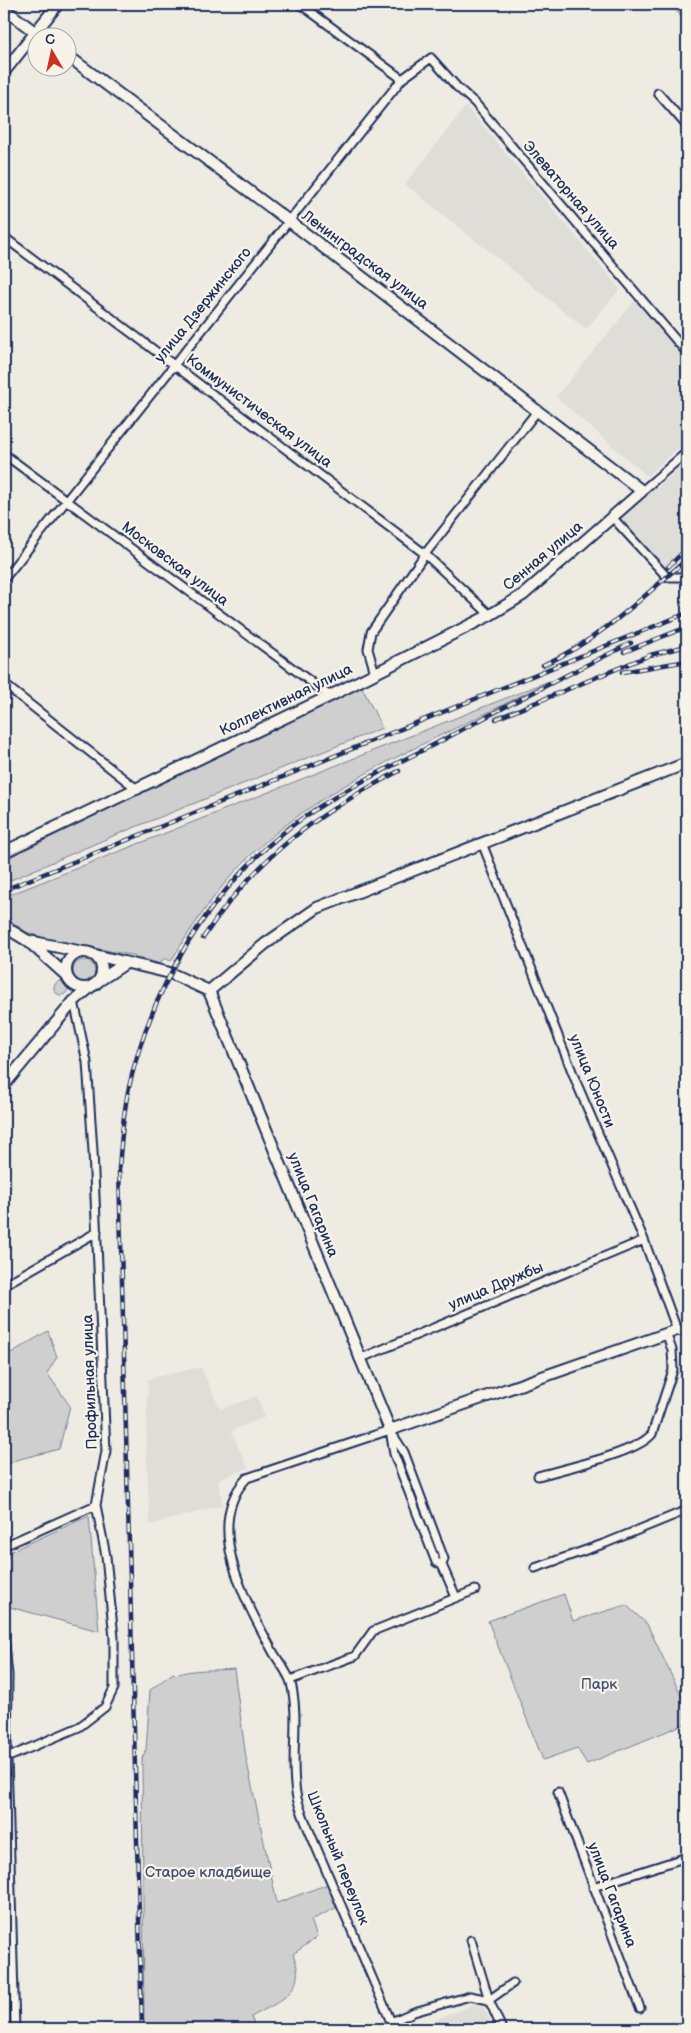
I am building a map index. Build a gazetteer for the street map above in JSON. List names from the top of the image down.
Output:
{
  "streets": {
    "main road": [
      "Ленинградская улица",
      "Сенная улица",
      "Коллективная улица",
      "улица Гагарина"
    ],
    "street": [
      "Элеваторная улица",
      "улица Дзержинского",
      "Коммунистическая улица",
      "Московская улица",
      "улица Юности",
      "улица Дружбы",
      "Профильная улица",
      "Школьный переулок"
    ]
  },
  "crossings": [
    ["Элеваторная улица", "улица Дзержинского"],
    ["Ленинградская улица", "улица Дзержинского"],
    ["Ленинградская улица", "Сенная улица"],
    ["Ленинградская улица", "Коллективная улица"],
    ["улица Дзержинского", "Коммунистическая улица"],
    ["улица Дзержинского", "Московская улица"],
    ["Коммунистическая улица", "Сенная улица"],
    ["Коммунистическая улица", "Коллективная улица"],
    ["Сенная улица", "Коллективная улица"],
    ["Московская улица", "Коллективная улица"],
    ["улица Юности", "улица Дружбы"],
    ["улица Гагарина", "улица Дружбы"],
    ["улица Гагарина", "Школьный переулок"]
  ],
  "parks": ["Парк", "Старое кладбище"],
  "north": "top"
}
